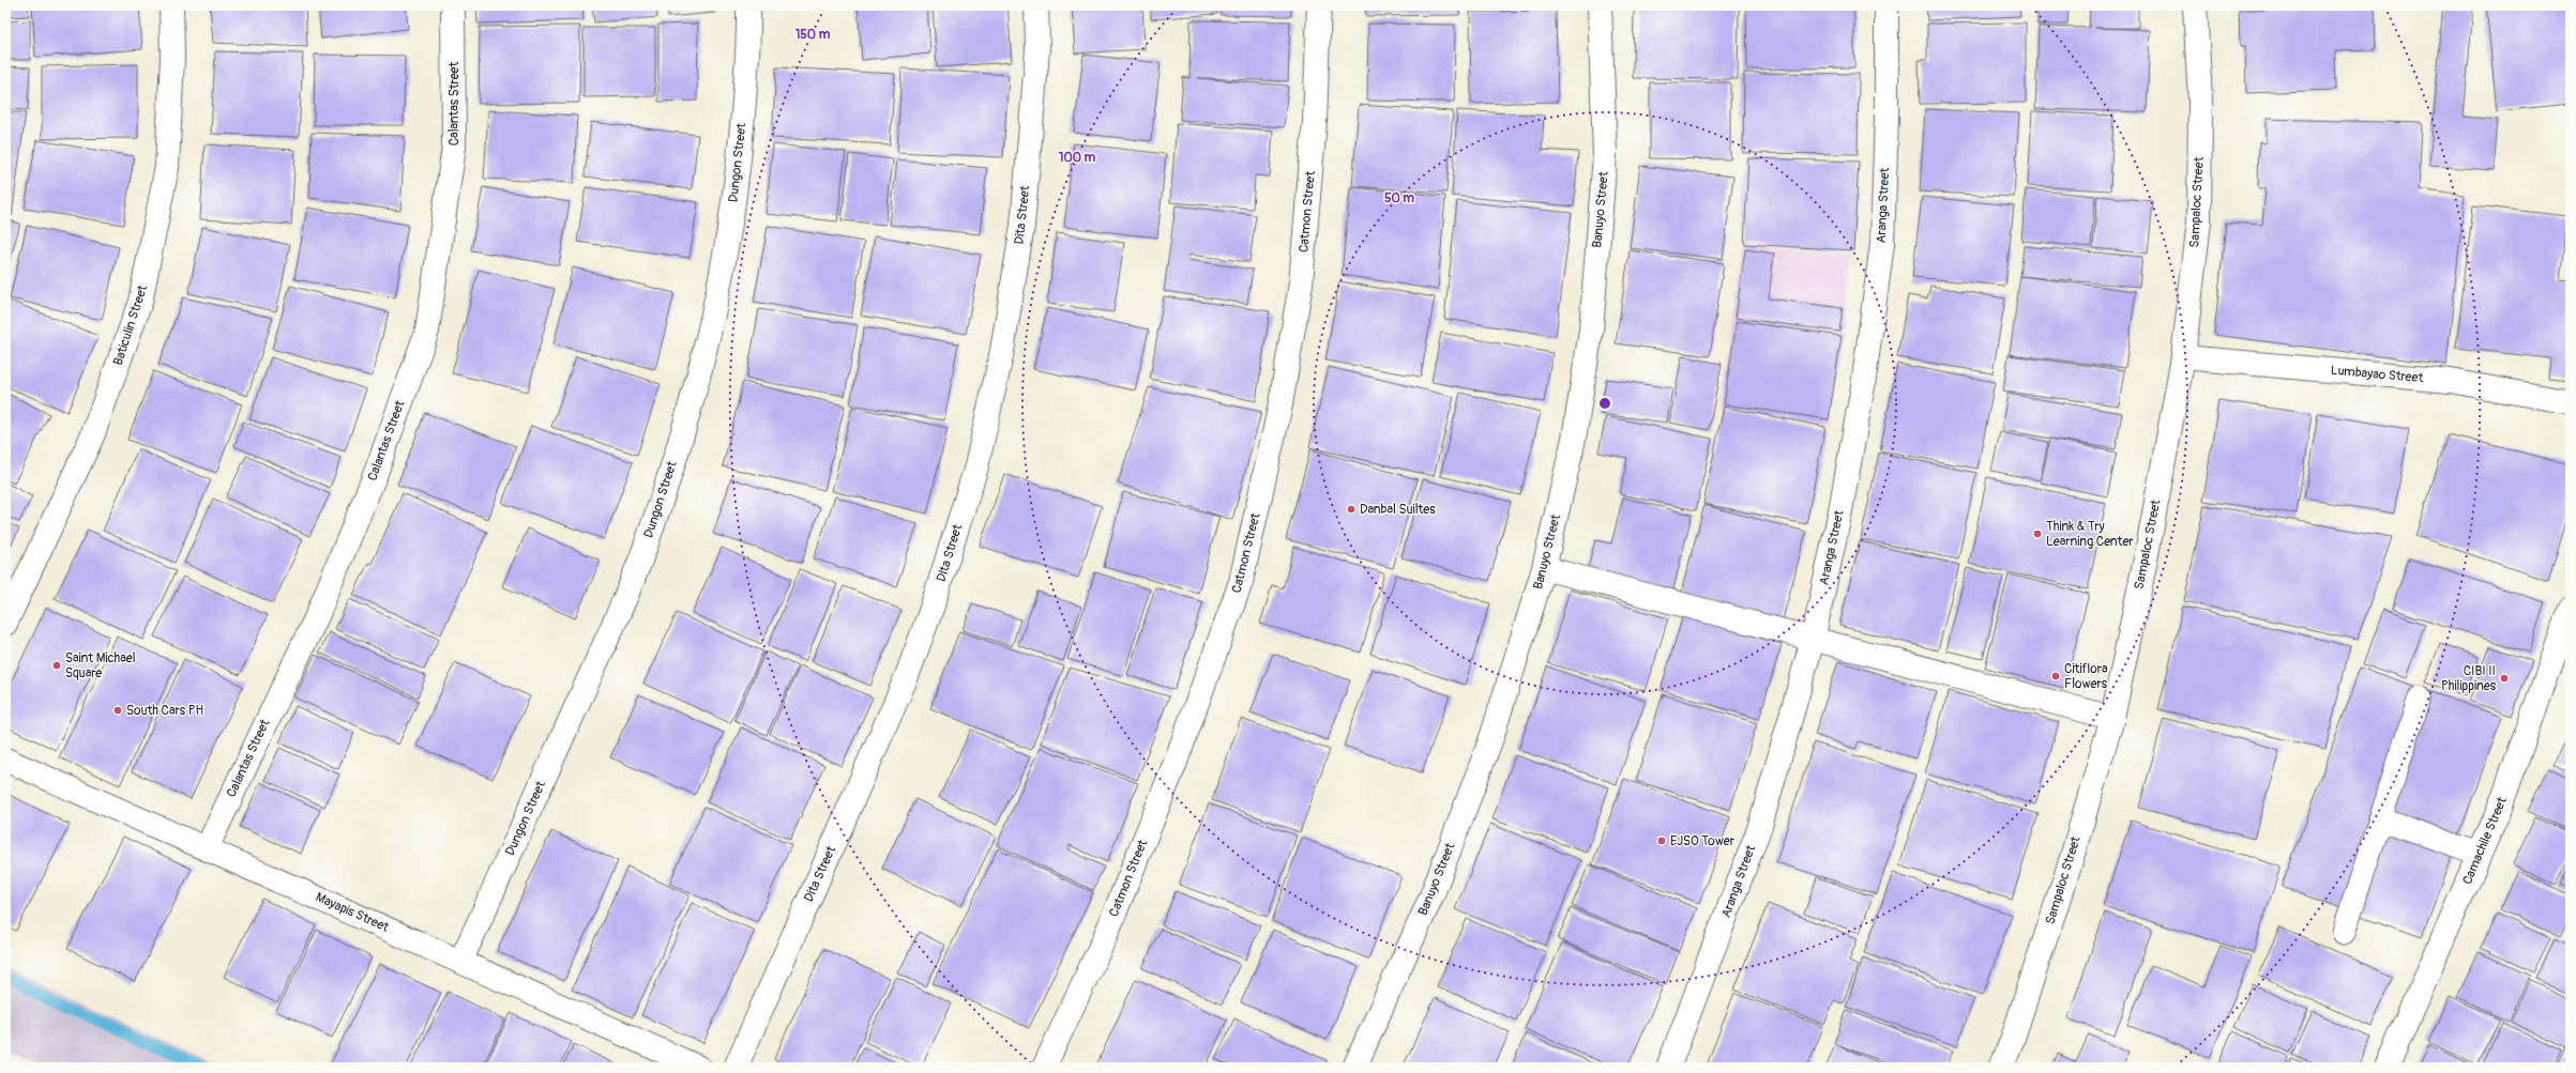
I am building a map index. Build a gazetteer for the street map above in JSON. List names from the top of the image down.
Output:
{
  "streets": {
    "street": [
      "Calantas Street",
      "Dungon Street",
      "Sampaloc Street",
      "Aranga Street",
      "Banuyo Street",
      "Catmon Street",
      "Dita Street",
      "Baticulin Street",
      "Lumbayao Street",
      "Camachile Street",
      "Mayapis Street"
    ]
  },
  "crossings": [
    ["Calantas Street", "Mayapis Street"],
    ["Dungon Street", "Mayapis Street"],
    ["Sampaloc Street", "Lumbayao Street"]
  ],
  "places": [
    "Danbal Suiltes",
    "Think & Try Learning Center",
    "Saint Michael Square",
    "Citiflora Flowers",
    "CIBI II Philippines",
    "South Cars PH",
    "EJSO Tower"
  ],
  "rings": ["150 m", "100 m", "50 m"]
}
